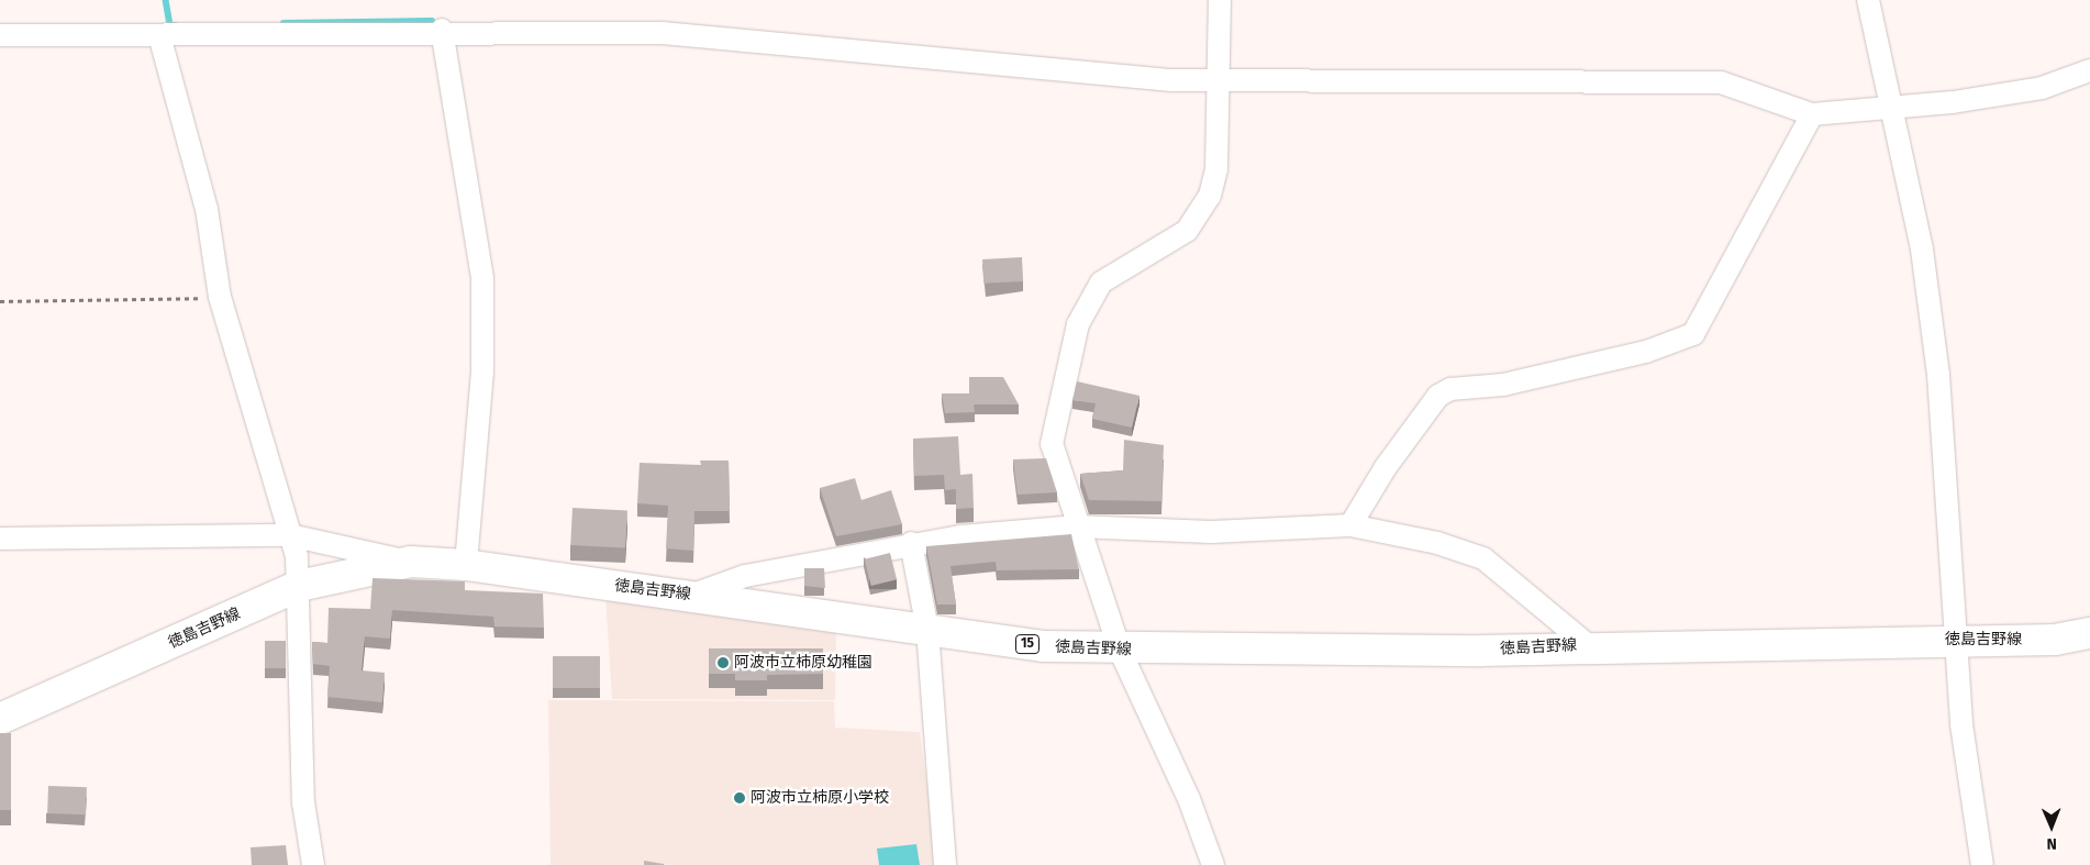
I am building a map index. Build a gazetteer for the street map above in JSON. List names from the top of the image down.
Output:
{
  "streets": {
    "main road": ["徳島吉野線", "15"]
  },
  "places": ["阿波市立柿原幼稚園", "阿波市立柿原小学校"],
  "north": "bottom"
}
